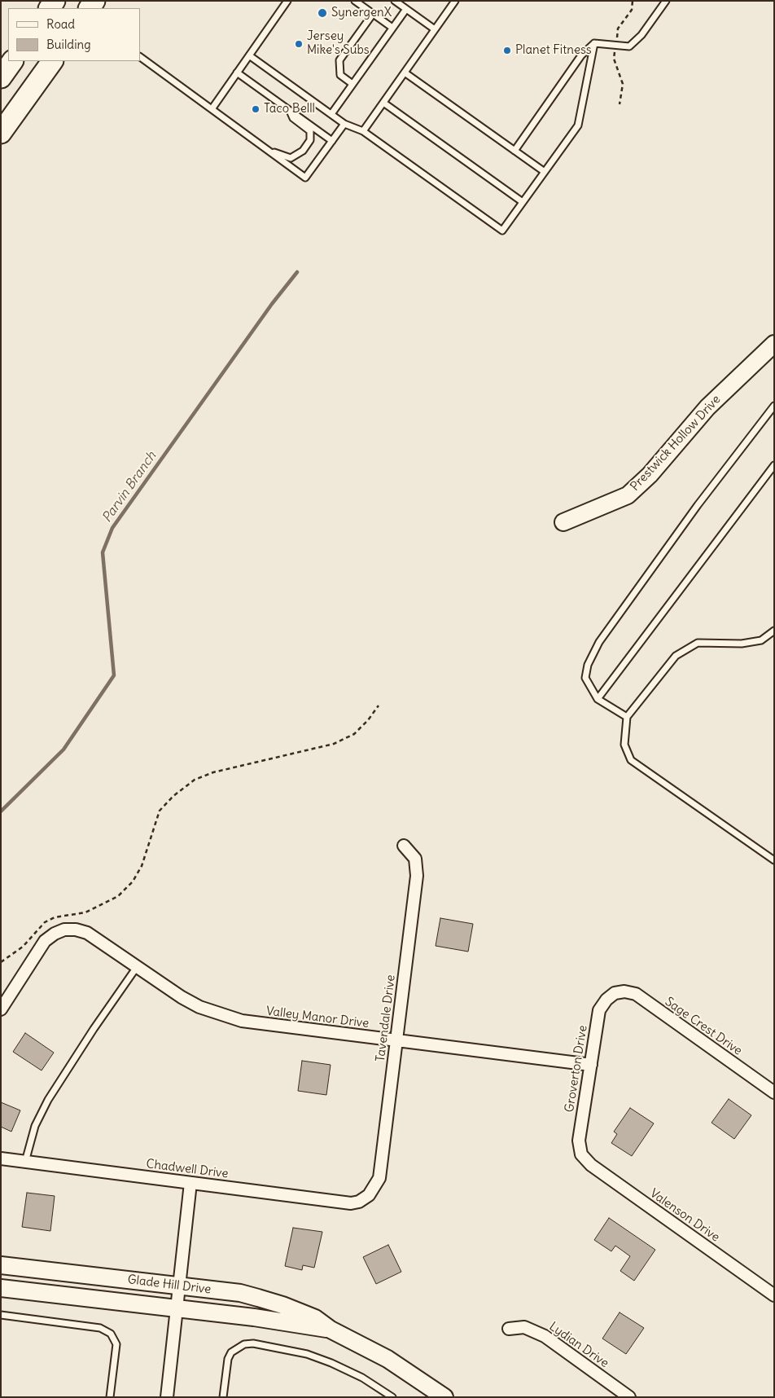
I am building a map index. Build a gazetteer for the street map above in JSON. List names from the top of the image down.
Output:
{
  "streets": {
    "street": [
      "Prestwick Hollow Drive",
      "Valley Manor Drive",
      "Tavendale Drive",
      "Sage Crest Drive",
      "Groverton Drive",
      "Chadwell Drive",
      "Valenson Drive",
      "Glade Hill Drive",
      "Lydian Drive"
    ]
  },
  "crossings": [
    ["Valley Manor Drive", "Tavendale Drive"],
    ["Valley Manor Drive", "Groverton Drive"],
    ["Tavendale Drive", "Chadwell Drive"],
    ["Sage Crest Drive", "Groverton Drive"],
    ["Groverton Drive", "Valenson Drive"]
  ],
  "water": ["Parvin Branch"],
  "places": [
    "SynergenX",
    "Jersey Mike's Subs",
    "Planet Fitness",
    "Taco Belll"
  ],
  "legend": ["Road", "Building"]
}
